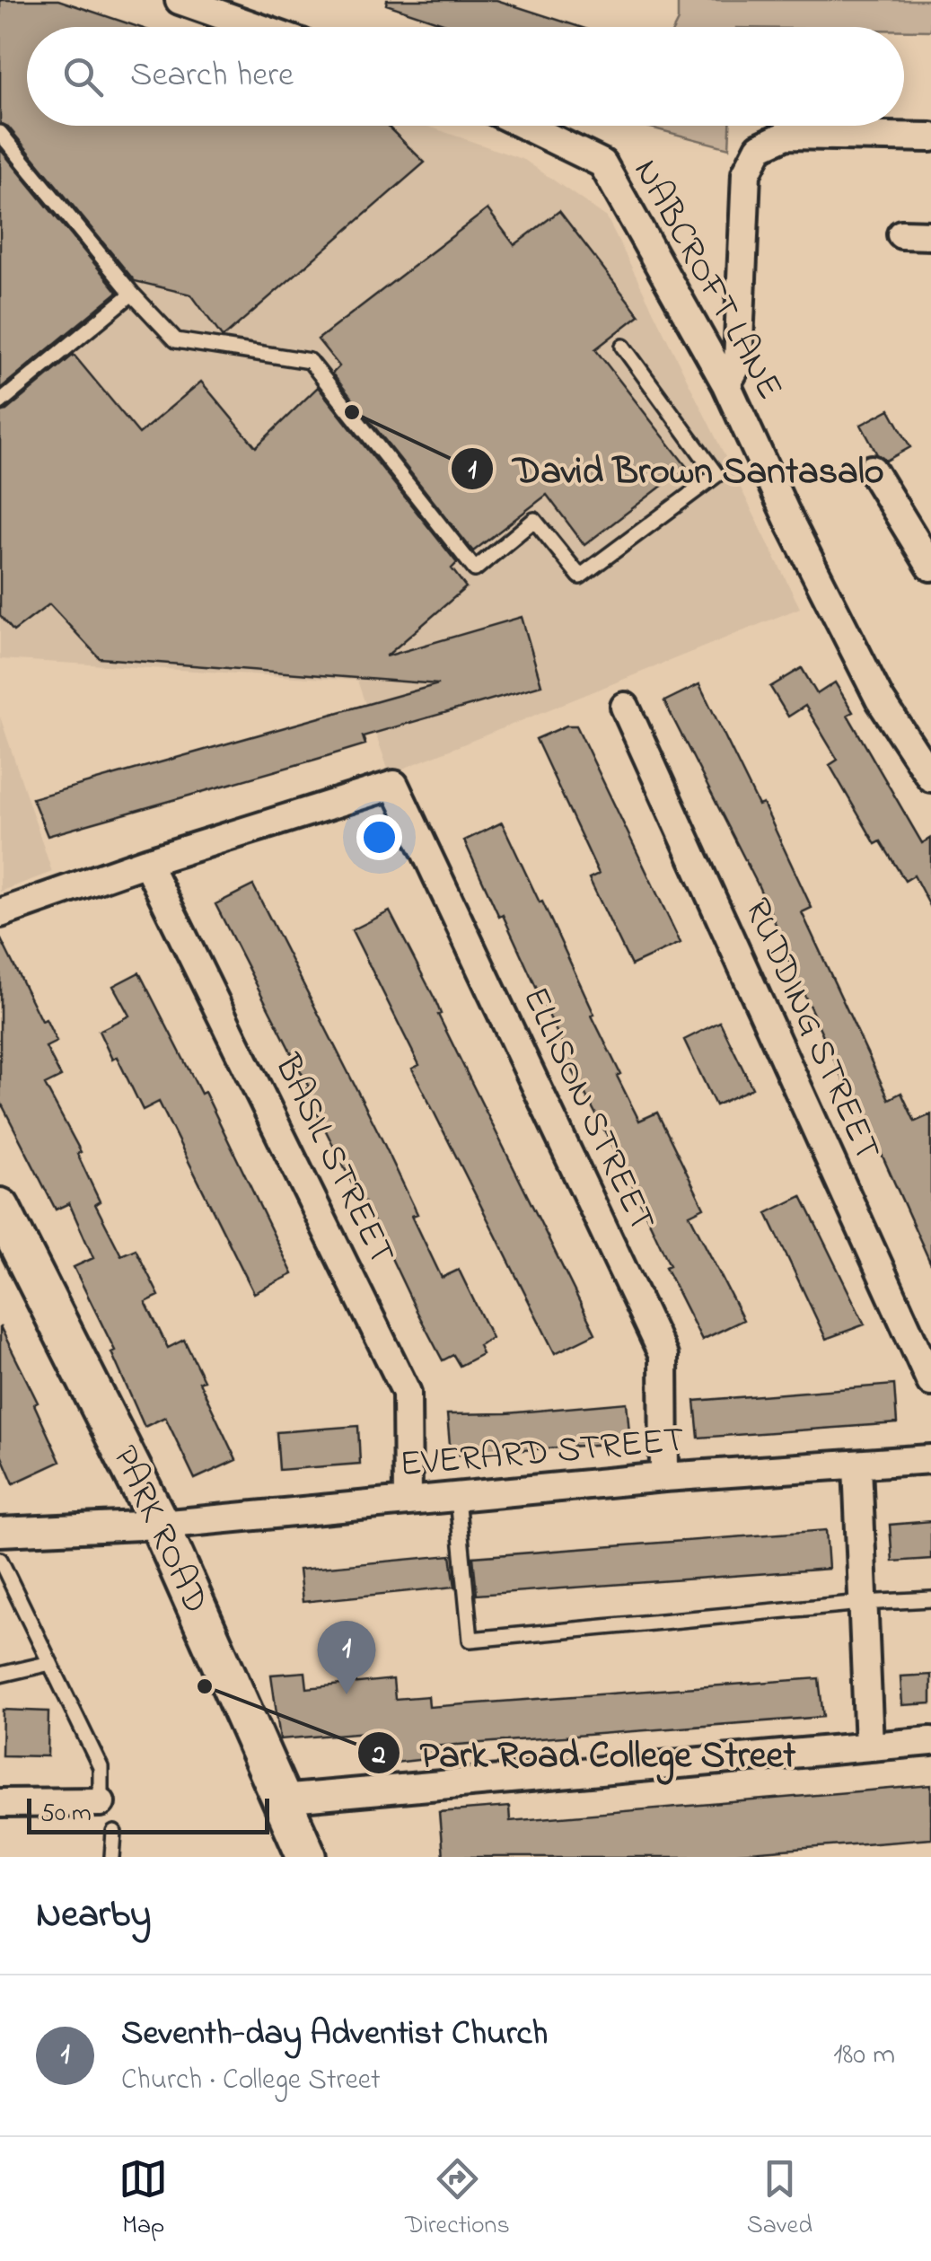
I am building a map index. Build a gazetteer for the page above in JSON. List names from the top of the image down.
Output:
{
  "streets": {
    "street": [
      "NABCROFT LANE",
      "RUDDING STREET",
      "ELLISON STREET",
      "BASIL STREET",
      "EVERARD STREET",
      "PARK ROAD"
    ]
  },
  "crossings": [
    ["ELLISON STREET", "BASIL STREET"],
    ["ELLISON STREET", "EVERARD STREET"],
    ["BASIL STREET", "EVERARD STREET"],
    ["EVERARD STREET", "PARK ROAD"]
  ],
  "places": ["David Brown Santasalo", "Park Road College Street"],
  "scale_bar": "50 m",
  "page": {
    "search": "Search here",
    "pins": "1",
    "scale": "50 m",
    "heading": "Nearby",
    "list": [
      {
        "mark": "1",
        "name": "Seventh-day Adventist Church",
        "note": "Church · College Street",
        "value": "180 m"
      }
    ],
    "nav": ["Map", "Directions", "Saved"]
  }
}
